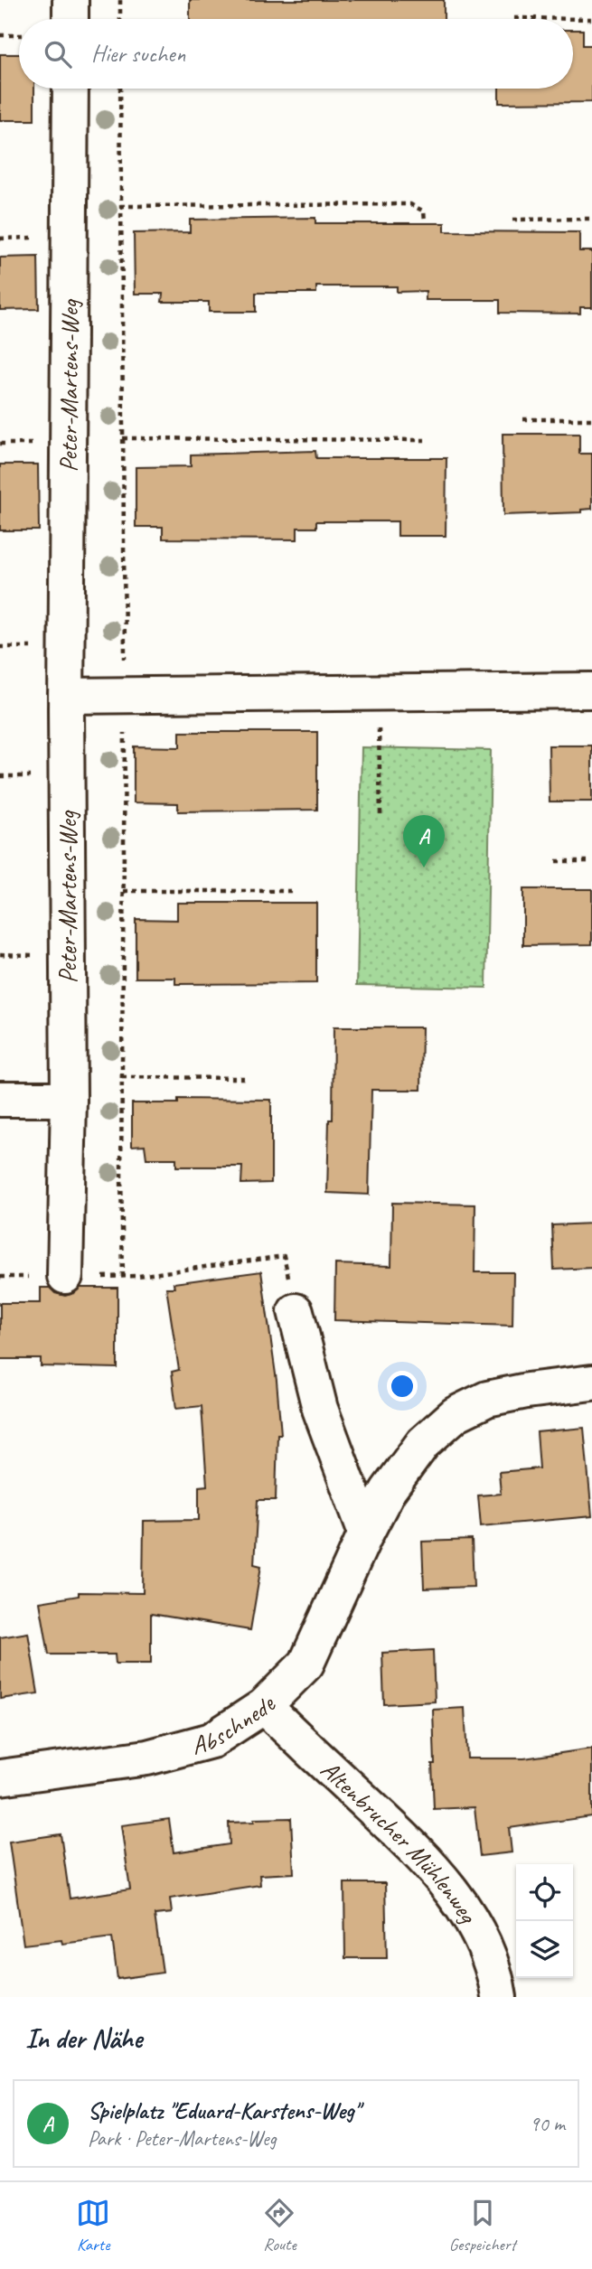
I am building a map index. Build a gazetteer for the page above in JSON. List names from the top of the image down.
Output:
{
  "streets": {
    "street": ["Peter-Martens-Weg", "Abschnede", "Altenbrucher Mühlenweg"]
  },
  "crossings": [
    ["Abschnede", "Altenbrucher Mühlenweg"]
  ],
  "page": {
    "search": "Hier suchen",
    "pins": "A",
    "heading": "In der Nähe",
    "list": [
      {
        "mark": "A",
        "name": "Spielplatz \"Eduard-Karstens-Weg\"",
        "note": "Park · Peter-Martens-Weg",
        "value": "90 m"
      }
    ],
    "nav": ["Karte", "Route", "Gespeichert"]
  }
}
